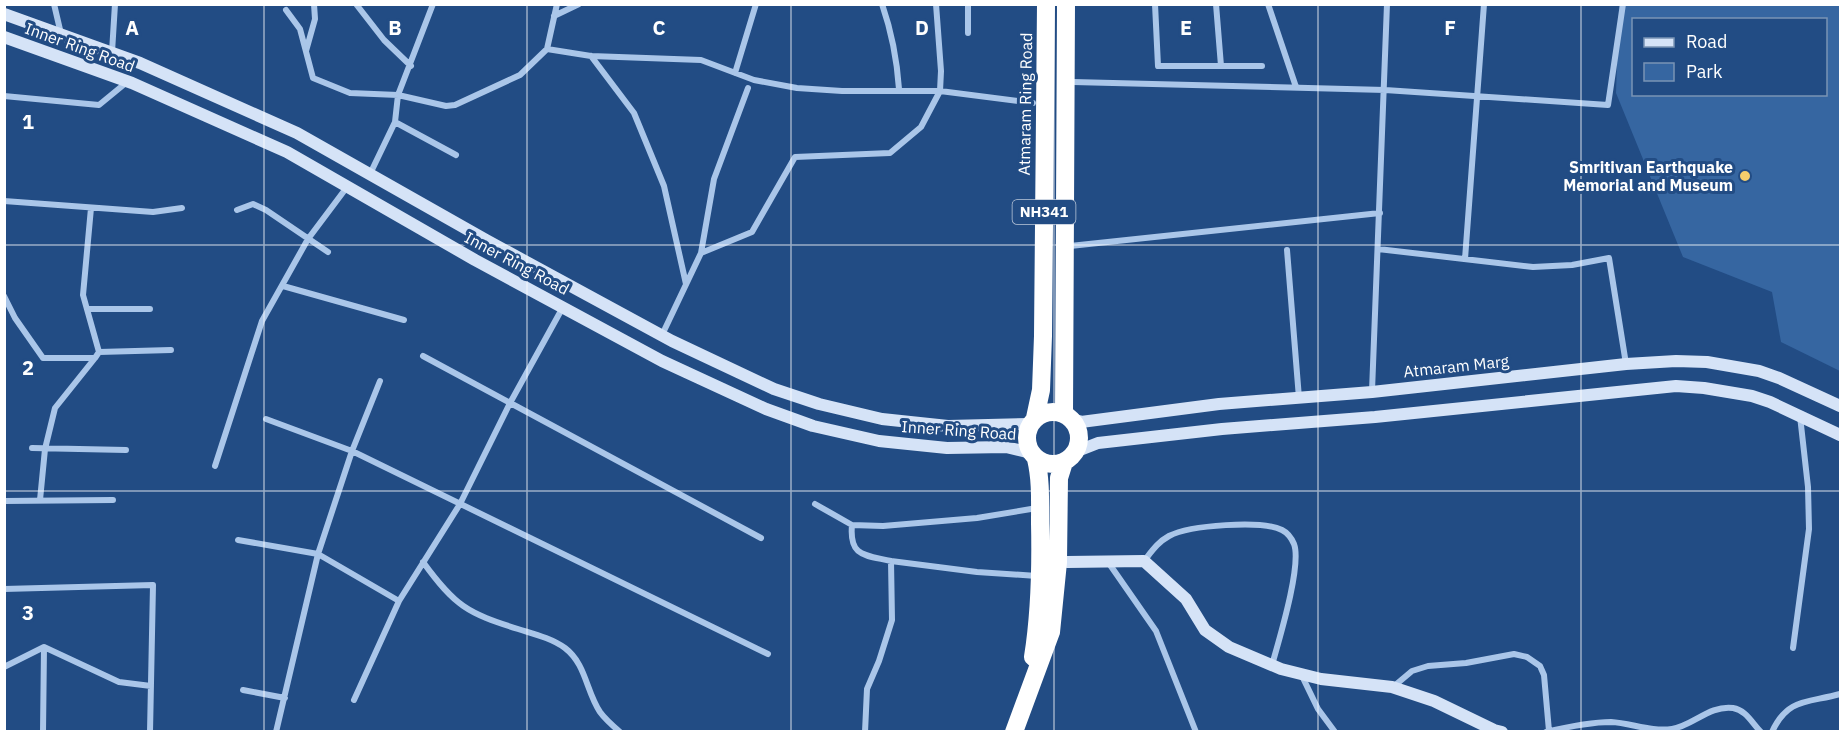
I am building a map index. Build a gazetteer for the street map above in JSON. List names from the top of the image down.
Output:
{
  "streets": {
    "highway": ["Atmaram Ring Road", "NH341"],
    "main road": ["Inner Ring Road", "Atmaram Marg"]
  },
  "crossings": [
    ["Inner Ring Road", "Atmaram Ring Road"],
    ["Inner Ring Road", "NH341"],
    ["Inner Ring Road", "Atmaram Marg"],
    ["Atmaram Ring Road", "NH341"],
    ["Atmaram Ring Road", "Atmaram Marg"],
    ["NH341", "Atmaram Marg"]
  ],
  "places": ["Smritivan Earthquake Memorial and Museum"],
  "legend": ["Road", "Park"],
  "grid": {
    "columns": [
      "A",
      "B",
      "C",
      "D",
      "E",
      "F"
    ],
    "rows": ["1", "2", "3"]
  }
}
